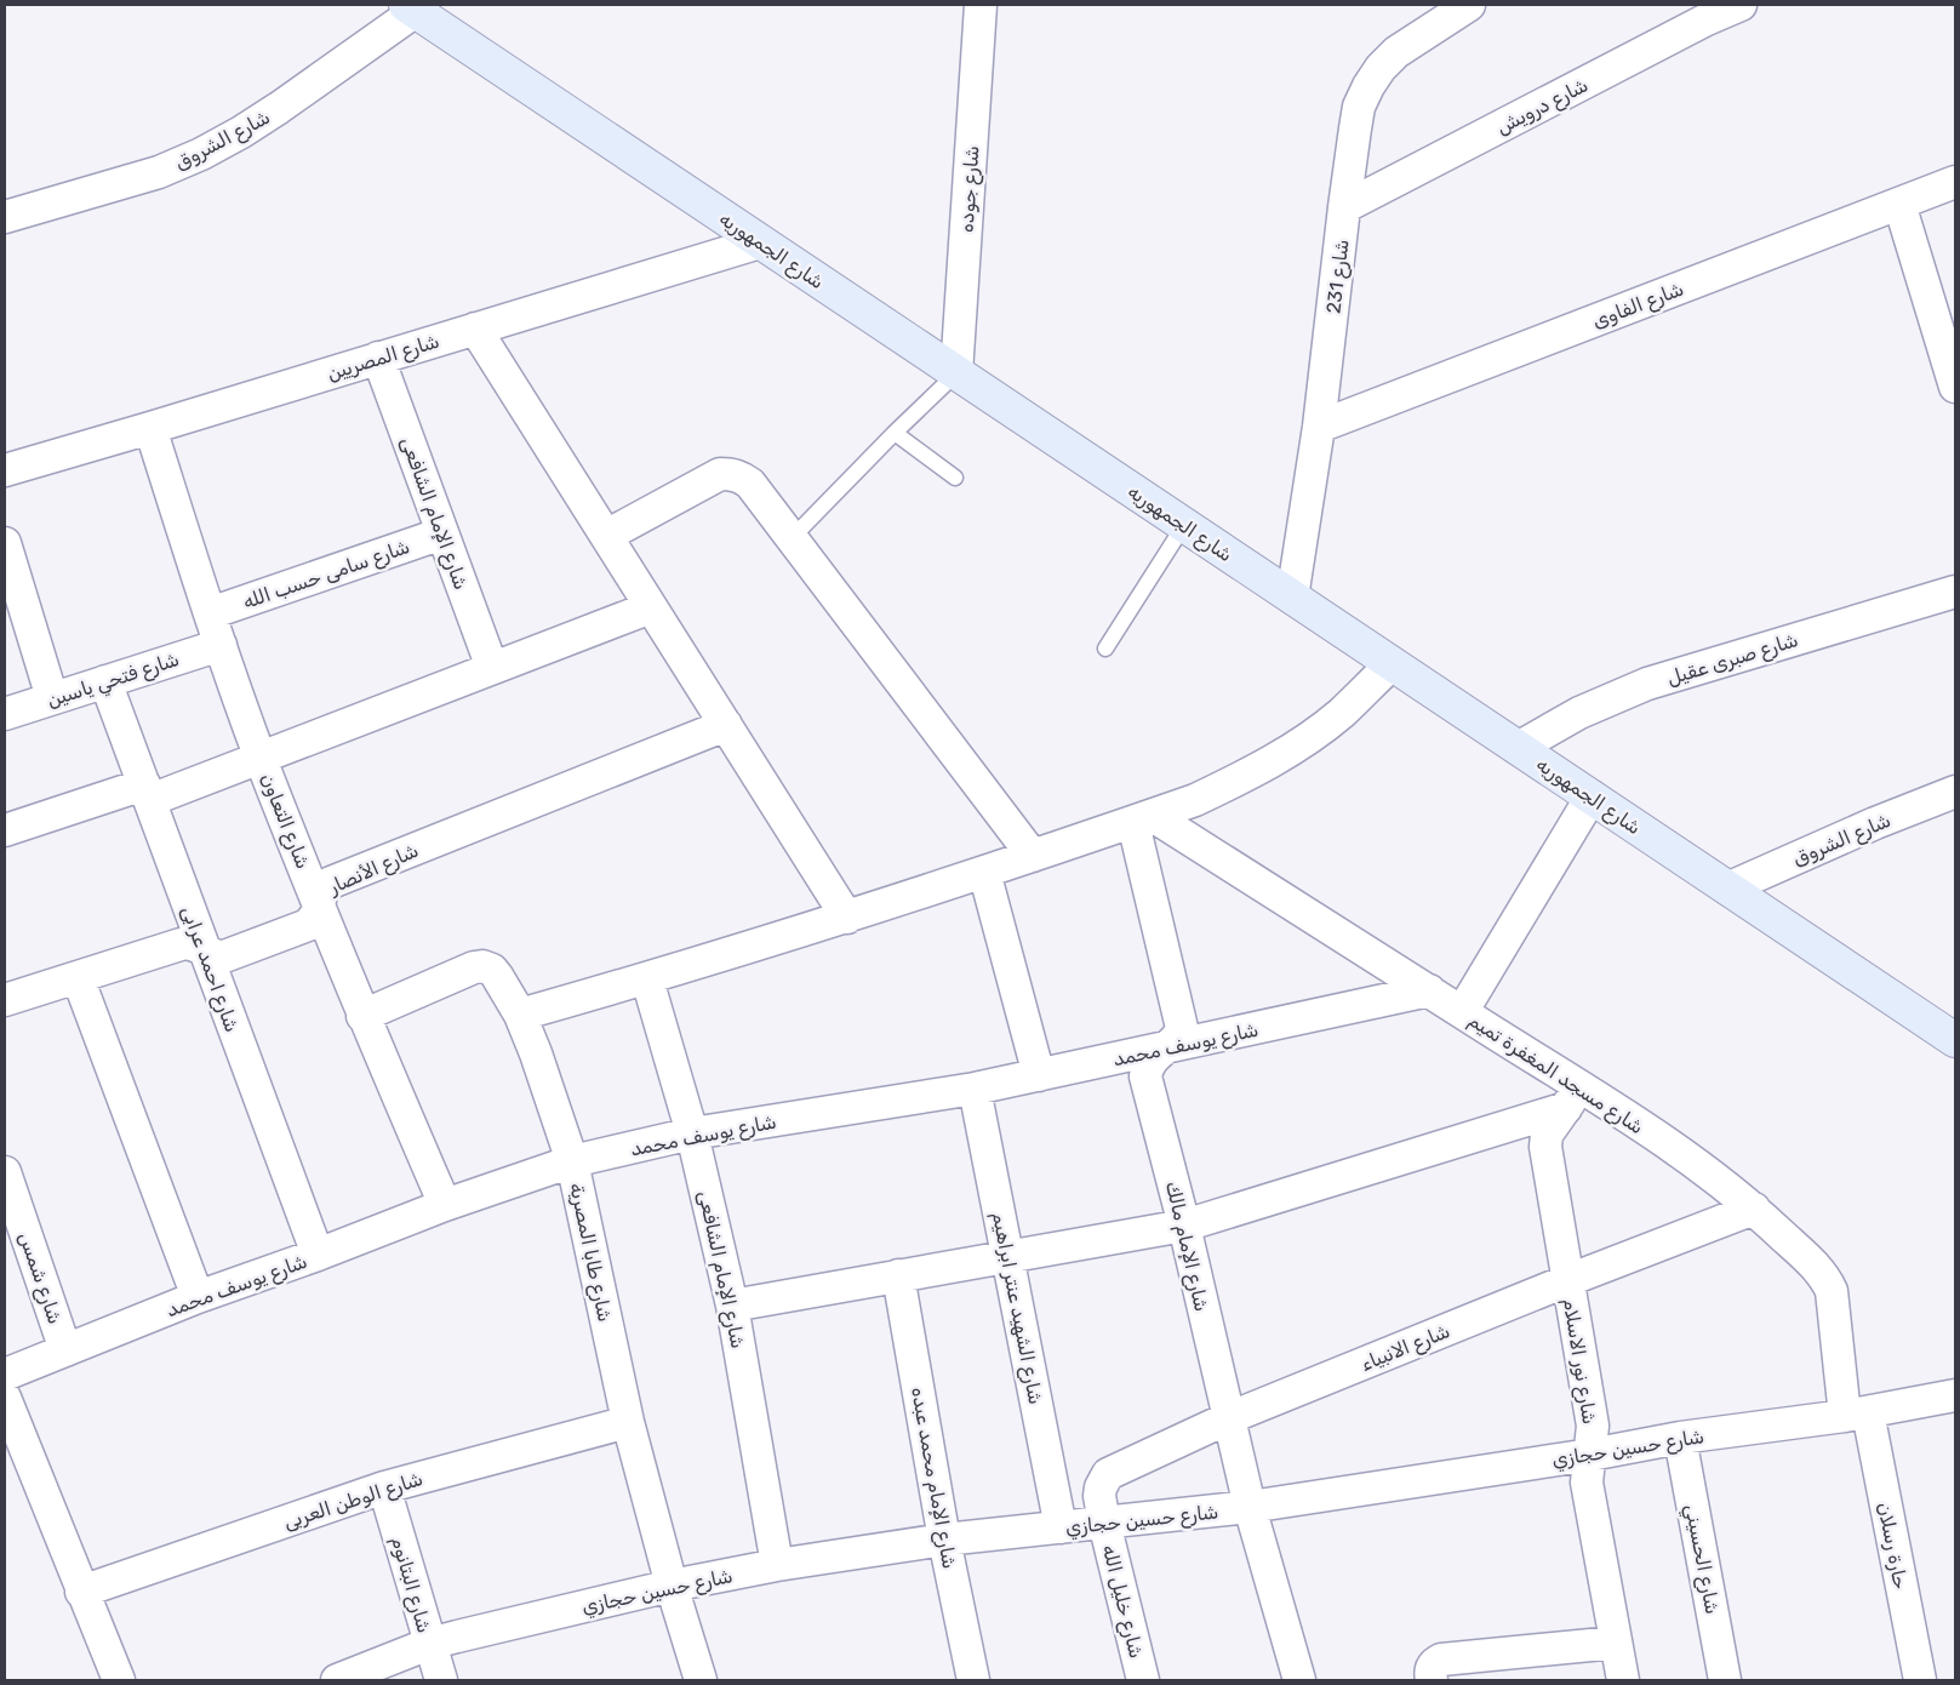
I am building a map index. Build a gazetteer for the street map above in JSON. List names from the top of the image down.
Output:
{
  "streets": {
    "main road": ["شارع الجمهوريه"],
    "street": [
      "شارع درويش",
      "شارع الشروق",
      "شارع جوده",
      "شارع 231",
      "شارع الفاوى",
      "شارع المصريين",
      "شارع الإمام الشافعى",
      "شارع سامى حسب الله",
      "شارع صبرى عقيل",
      "شارع فتحي ياسين",
      "شارع التعاون",
      "شارع الأنصار",
      "شارع احمد عرابى",
      "شارع يوسف محمد",
      "شارع مسجد المغفرة تميم",
      "شارع الإمام مالك",
      "شارع طابا المصرية",
      "شارع شمس",
      "شارع الشهيد عنتر ابراهيم",
      "شارع الانبياء",
      "شارع نور الاسلام",
      "شارع حسين حجازي",
      "شارع الإمام محمد عبده",
      "شارع الوطن العربى",
      "حارة رسلان",
      "شارع الحسيني",
      "شارع البتانوم",
      "شارع خليل الله"
    ]
  },
  "crossings": [
    ["شارع درويش", "شارع 231"],
    ["شارع الشروق", "شارع الجمهوريه"],
    ["شارع جوده", "شارع الجمهوريه"],
    ["شارع الجمهوريه", "شارع 231"],
    ["شارع الجمهوريه", "شارع المصريين"],
    ["شارع الجمهوريه", "شارع صبرى عقيل"],
    ["شارع 231", "شارع الفاوى"],
    ["شارع المصريين", "شارع الإمام الشافعى"],
    ["شارع المصريين", "شارع التعاون"],
    ["شارع الإمام الشافعى", "شارع سامى حسب الله"],
    ["شارع الإمام الشافعى", "شارع يوسف محمد"],
    ["شارع الإمام الشافعى", "شارع حسين حجازي"],
    ["شارع سامى حسب الله", "شارع التعاون"],
    ["شارع فتحي ياسين", "شارع التعاون"],
    ["شارع فتحي ياسين", "شارع احمد عرابى"],
    ["شارع التعاون", "شارع الأنصار"],
    ["شارع التعاون", "شارع يوسف محمد"],
    ["شارع التعاون", "شارع طابا المصرية"],
    ["شارع الأنصار", "شارع احمد عرابى"],
    ["شارع احمد عرابى", "شارع يوسف محمد"],
    ["شارع يوسف محمد", "شارع مسجد المغفرة تميم"],
    ["شارع يوسف محمد", "شارع الإمام مالك"],
    ["شارع يوسف محمد", "شارع طابا المصرية"],
    ["شارع يوسف محمد", "شارع شمس"],
    ["شارع يوسف محمد", "شارع الشهيد عنتر ابراهيم"],
    ["شارع مسجد المغفرة تميم", "شارع الإمام مالك"],
    ["شارع مسجد المغفرة تميم", "شارع الانبياء"],
    ["شارع مسجد المغفرة تميم", "شارع نور الاسلام"],
    ["شارع مسجد المغفرة تميم", "شارع حسين حجازي"],
    ["شارع مسجد المغفرة تميم", "حارة رسلان"],
    ["شارع الإمام مالك", "شارع الانبياء"],
    ["شارع الإمام مالك", "شارع حسين حجازي"],
    ["شارع طابا المصرية", "شارع حسين حجازي"],
    ["شارع طابا المصرية", "شارع الوطن العربى"],
    ["شارع الشهيد عنتر ابراهيم", "شارع حسين حجازي"],
    ["شارع الانبياء", "شارع نور الاسلام"],
    ["شارع الانبياء", "شارع حسين حجازي"],
    ["شارع الانبياء", "شارع خليل الله"],
    ["شارع نور الاسلام", "شارع حسين حجازي"],
    ["شارع حسين حجازي", "شارع الإمام محمد عبده"],
    ["شارع حسين حجازي", "حارة رسلان"],
    ["شارع حسين حجازي", "شارع الحسيني"],
    ["شارع حسين حجازي", "شارع البتانوم"],
    ["شارع حسين حجازي", "شارع خليل الله"],
    ["شارع الوطن العربى", "شارع البتانوم"]
  ]
}
